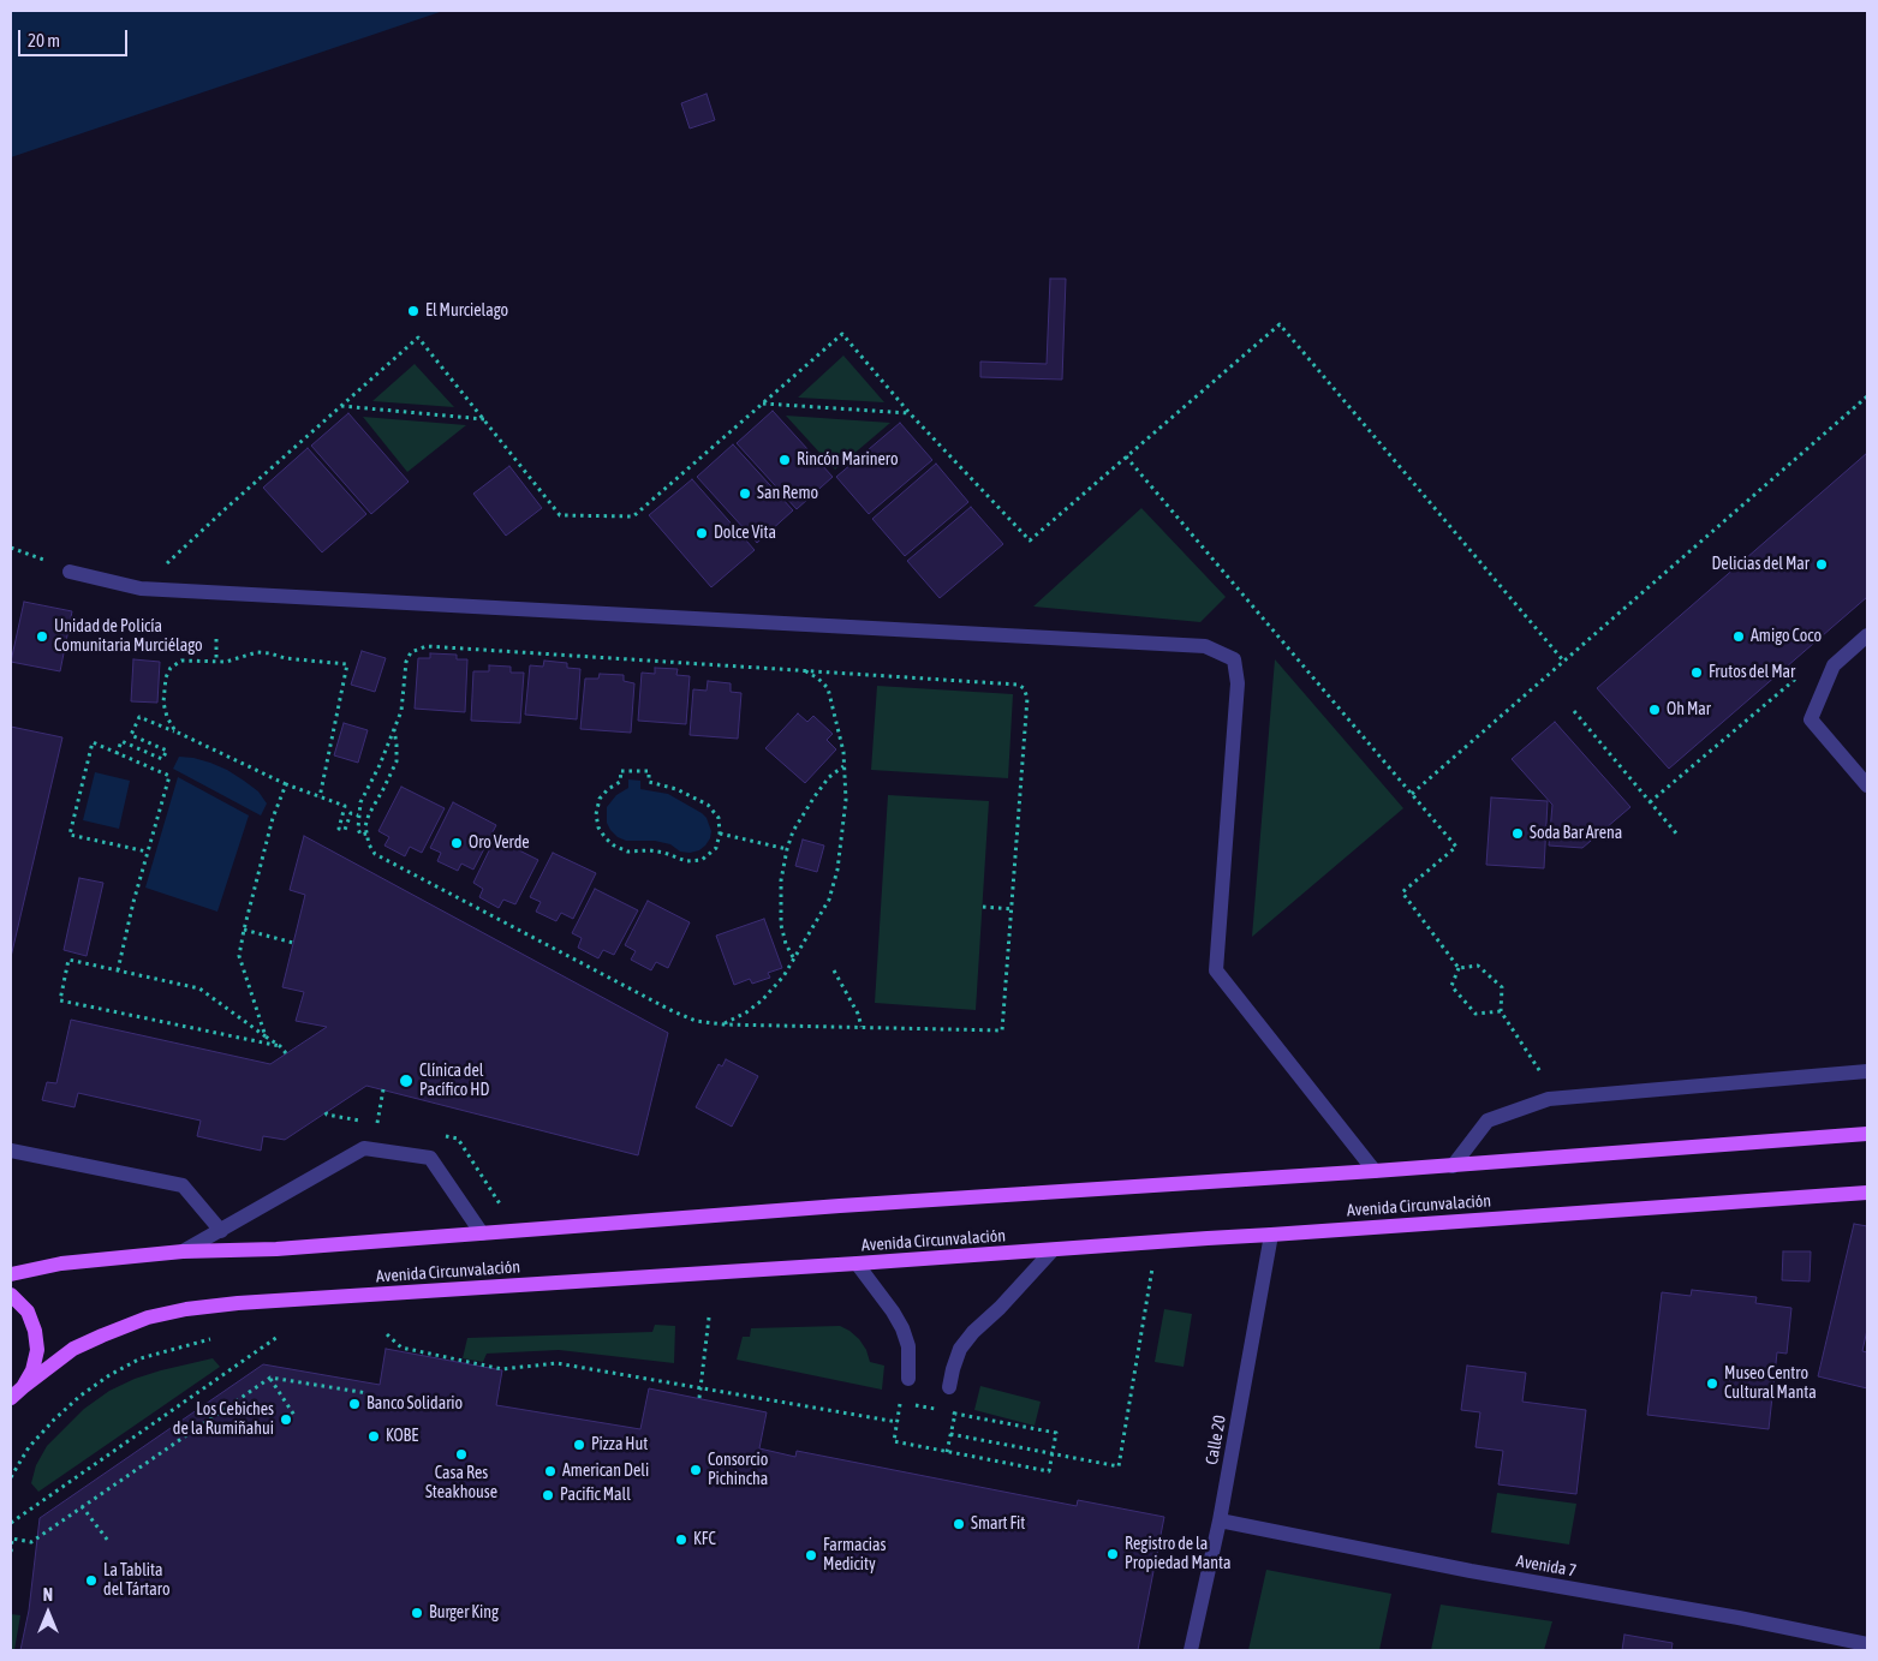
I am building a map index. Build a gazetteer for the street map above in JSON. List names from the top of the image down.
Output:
{
  "streets": {
    "main road": ["Avenida Circunvalación"],
    "street": ["Calle 20", "Avenida 7"]
  },
  "crossings": [
    ["Avenida Circunvalación", "Calle 20"],
    ["Calle 20", "Avenida 7"]
  ],
  "places": [
    "El Murcielago",
    "Rincón Marinero",
    "San Remo",
    "Dolce Vita",
    "Delicias del Mar",
    "Unidad de Policía Comunitaria Murciélago",
    "Amigo Coco",
    "Frutos del Mar",
    "Oh Mar",
    "Soda Bar Arena",
    "Oro Verde",
    "Clínica del Pacífico HD",
    "Museo Centro Cultural Manta",
    "Banco Solidario",
    "Los Cebiches de la Rumiñahui",
    "KOBE",
    "Pizza Hut",
    "Casa Res Steakhouse",
    "Consorcio Pichincha",
    "American Deli",
    "Pacific Mall",
    "Smart Fit",
    "KFC",
    "Registro de la Propiedad Manta",
    "Farmacias Medicity",
    "La Tablita del Tártaro",
    "Burger King"
  ],
  "scale_bar": "20 m",
  "north": "top"
}
